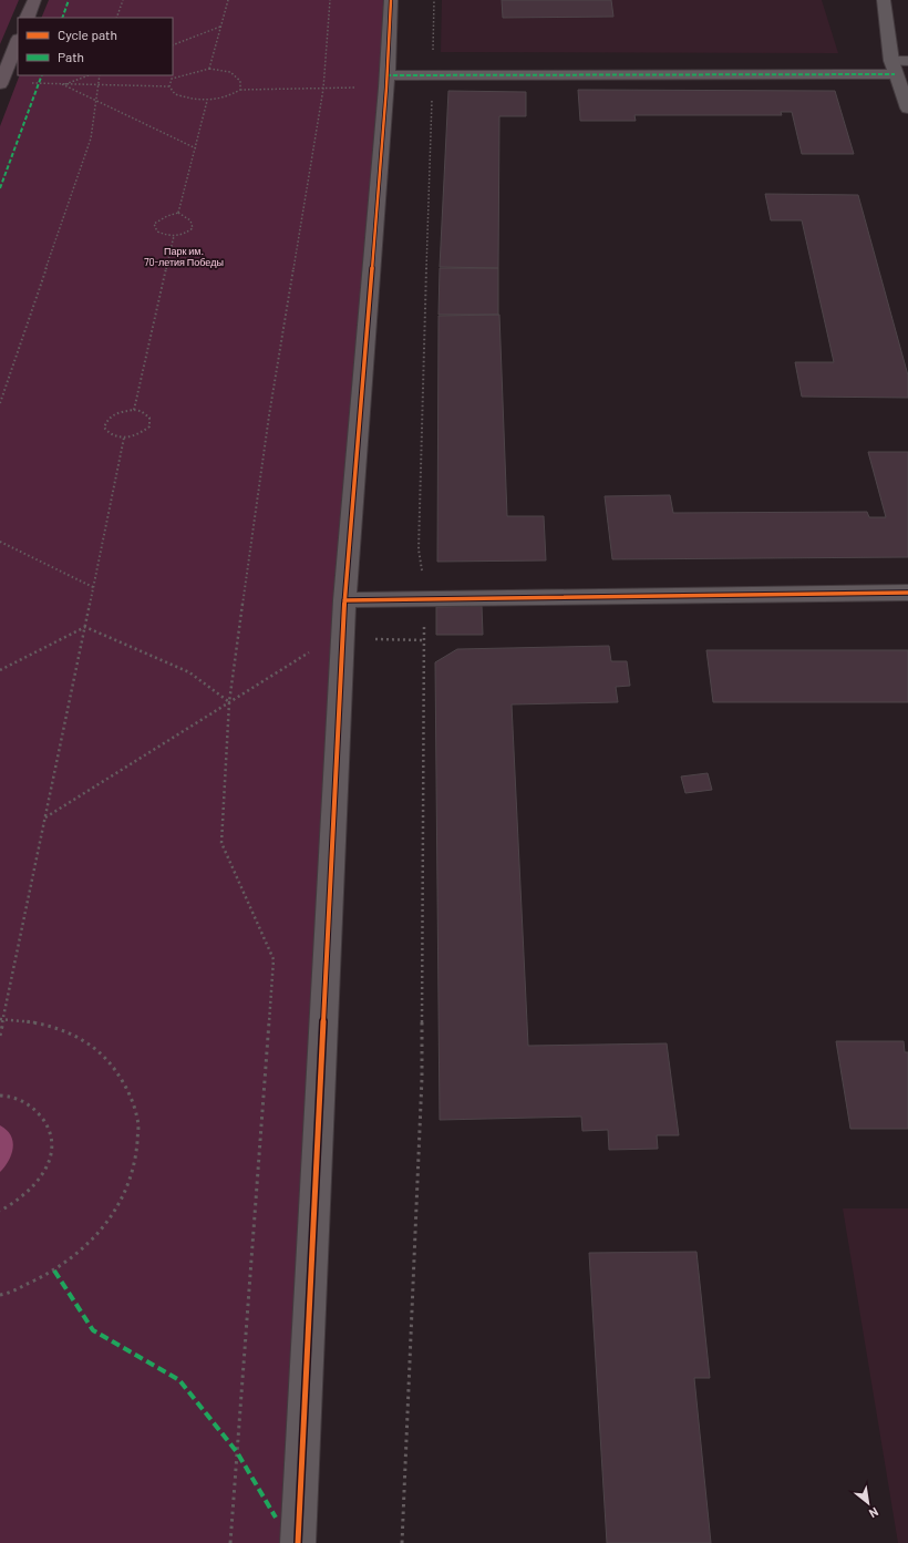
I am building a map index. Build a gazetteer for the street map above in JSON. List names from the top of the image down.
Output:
{
  "parks": ["Парк им. 70-летия Победы"],
  "legend": ["Cycle path", "Path"],
  "north": "bottom right"
}
